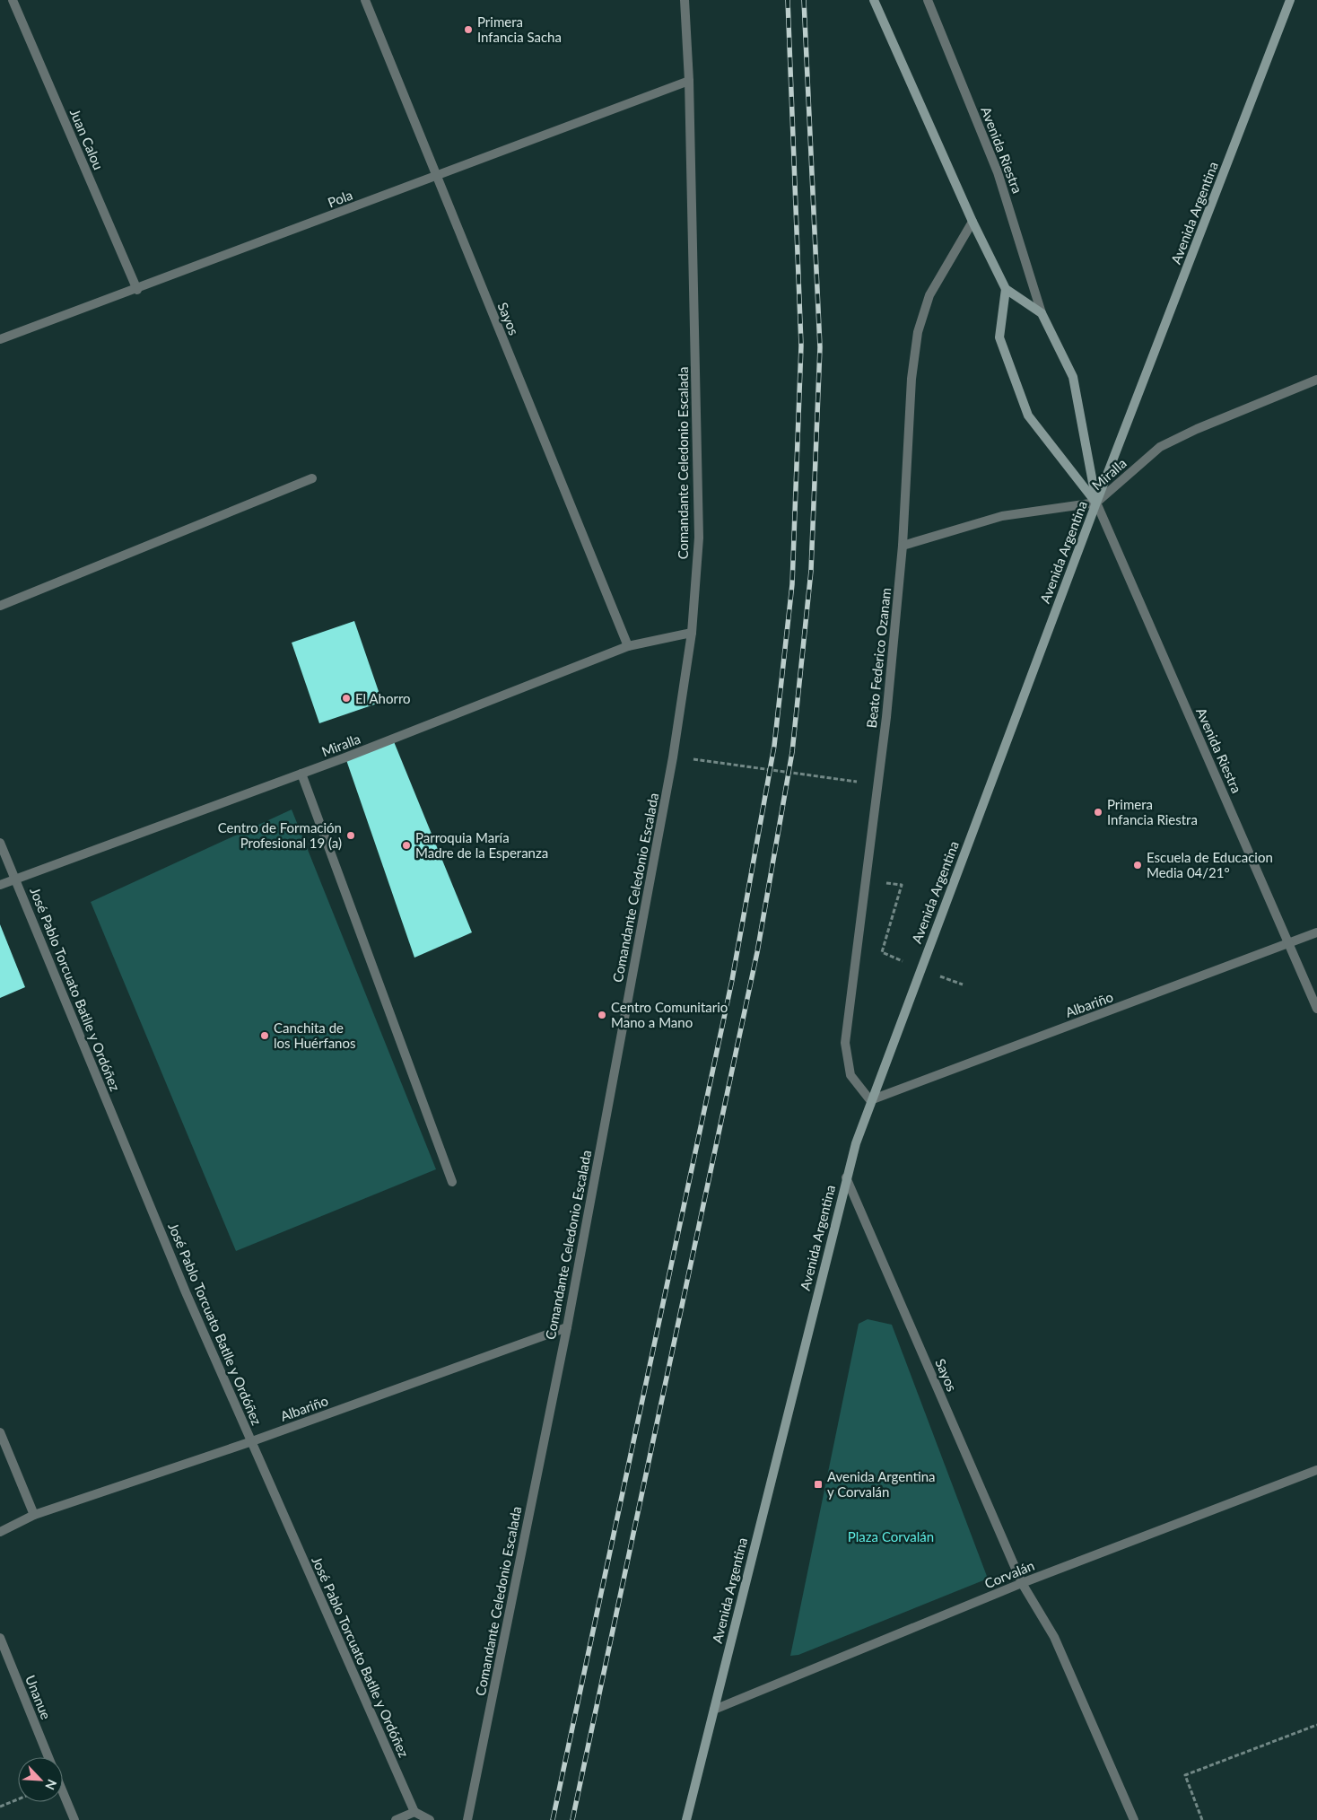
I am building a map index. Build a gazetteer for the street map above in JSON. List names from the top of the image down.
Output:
{
  "streets": {
    "main road": ["Avenida Riestra", "Avenida Argentina"],
    "street": [
      "Juan Calou",
      "Pola",
      "Sayos",
      "Comandante Celedonio Escalada",
      "Miralla",
      "Beato Federico Ozanam",
      "José Pablo Torcuato Batlle y Ordóñez",
      "Albariño",
      "Corvalán",
      "Unanue"
    ]
  },
  "crossings": [
    ["Juan Calou", "Pola"],
    ["Avenida Riestra", "Avenida Argentina"],
    ["Avenida Riestra", "Miralla"],
    ["Avenida Riestra", "Albariño"],
    ["Pola", "Sayos"],
    ["Pola", "Comandante Celedonio Escalada"],
    ["Avenida Argentina", "Sayos"],
    ["Avenida Argentina", "Miralla"],
    ["Avenida Argentina", "Beato Federico Ozanam"],
    ["Avenida Argentina", "Albariño"],
    ["Avenida Argentina", "Corvalán"],
    ["Sayos", "Miralla"],
    ["Sayos", "Corvalán"],
    ["Comandante Celedonio Escalada", "Miralla"],
    ["Comandante Celedonio Escalada", "Albariño"],
    ["Miralla", "Beato Federico Ozanam"],
    ["Miralla", "José Pablo Torcuato Batlle y Ordóñez"],
    ["Beato Federico Ozanam", "Albariño"],
    ["José Pablo Torcuato Batlle y Ordóñez", "Albariño"]
  ],
  "parks": ["Plaza Corvalán"],
  "places": {
    "other": [
      "Primera Infancia Sacha",
      "El Ahorro",
      "Primera Infancia Riestra",
      "Centro de Formación Profesional 19 (a)",
      "Parroquia María Madre de la Esperanza",
      "Escuela de Educacion Media 04/21°",
      "Centro Comunitario Mano a Mano",
      "Canchita de los Huérfanos"
    ],
    "transit": ["Avenida Argentina y Corvalán"]
  },
  "north": "bottom right"
}
